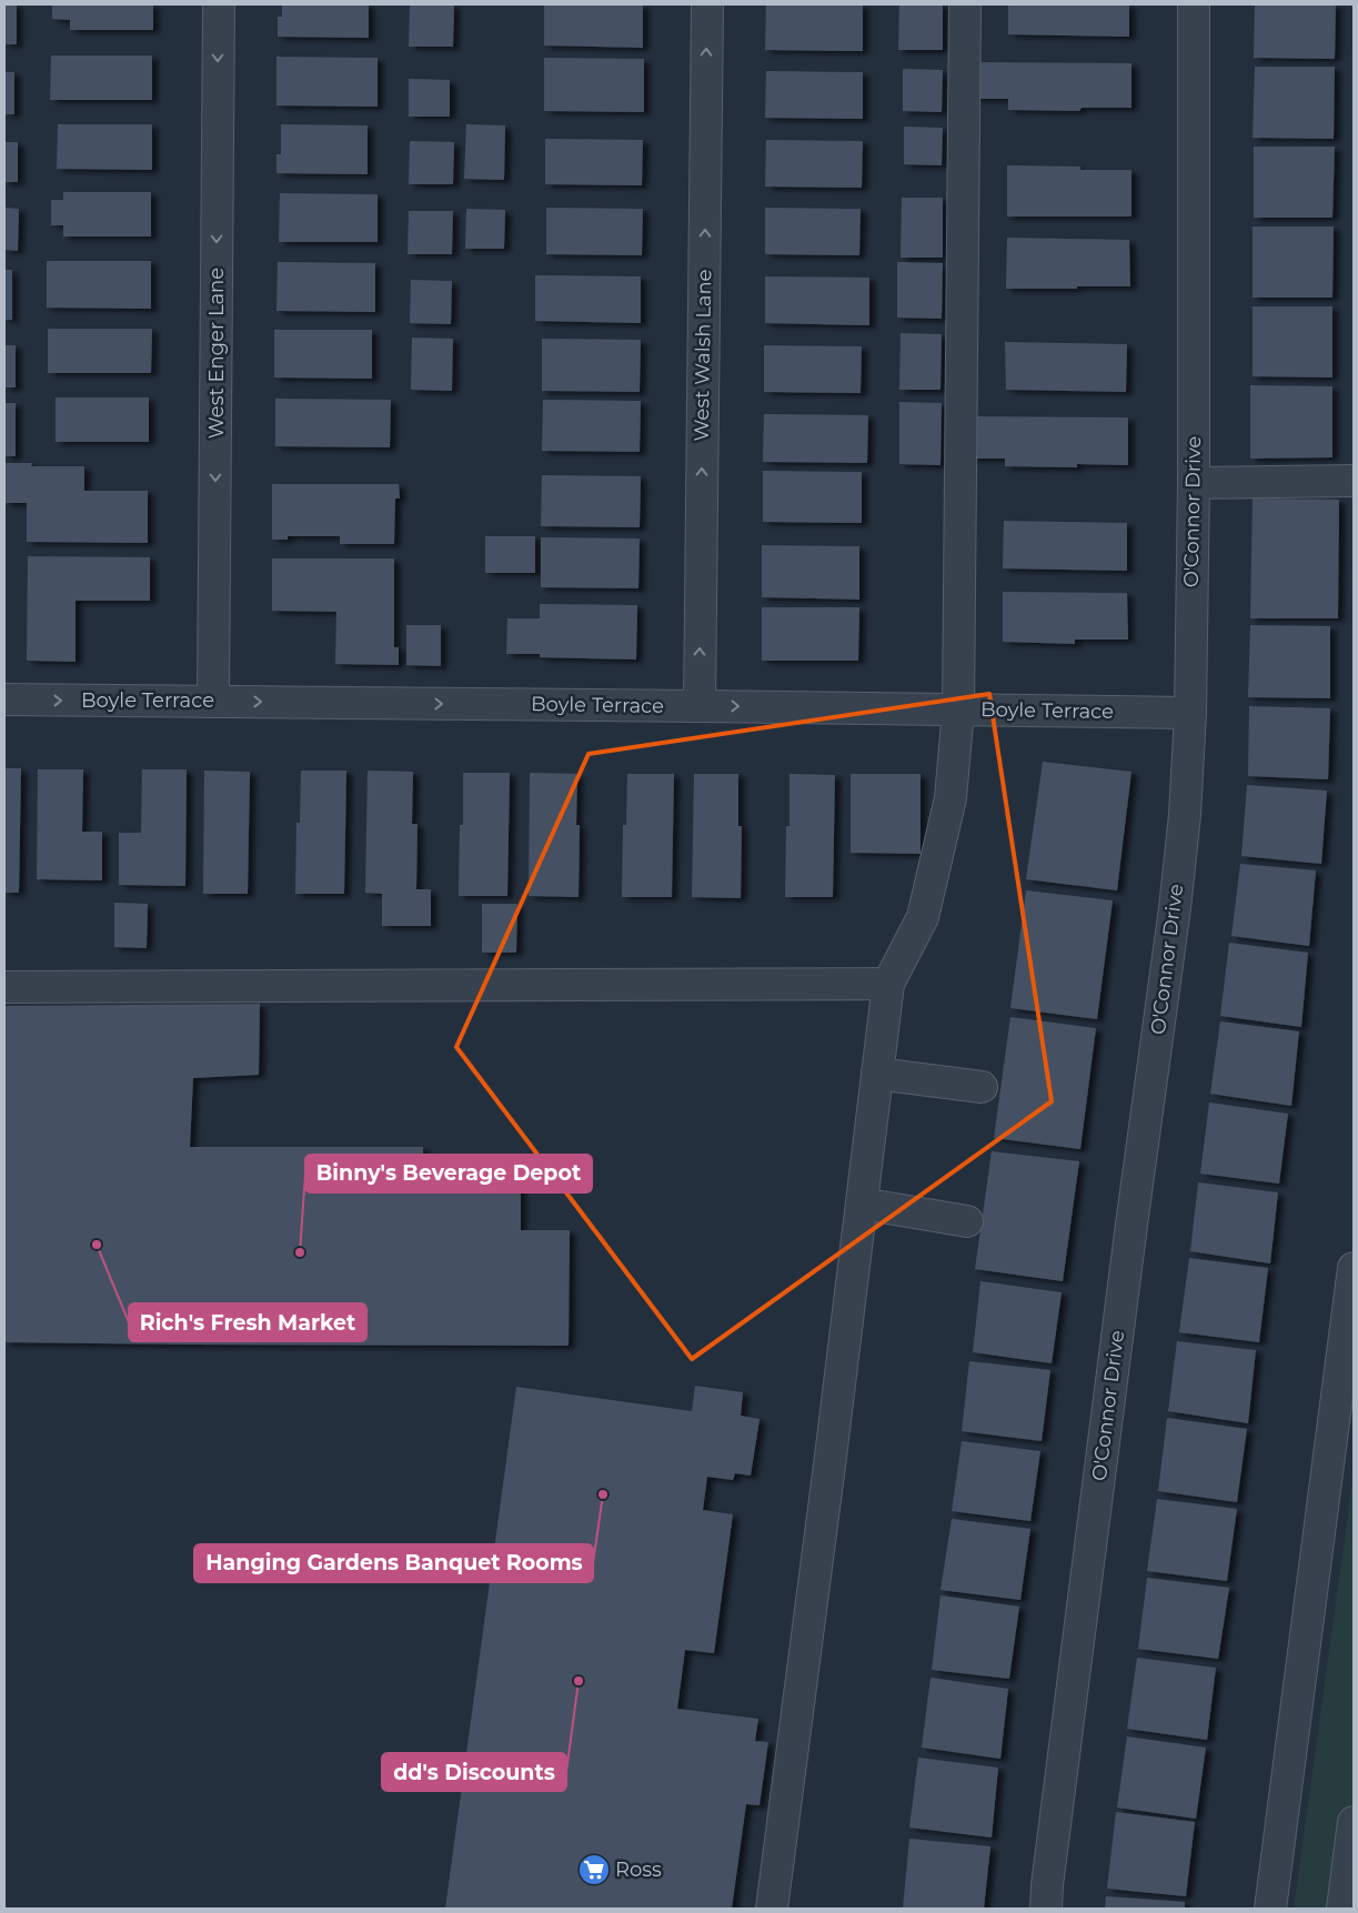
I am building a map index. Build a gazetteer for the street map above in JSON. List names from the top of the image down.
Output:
{
  "streets": {
    "street": [
      "West Enger Lane",
      "West Walsh Lane",
      "O'Connor Drive",
      "Boyle Terrace"
    ]
  },
  "crossings": [
    ["West Enger Lane", "Boyle Terrace"],
    ["West Walsh Lane", "Boyle Terrace"],
    ["O'Connor Drive", "Boyle Terrace"]
  ],
  "one_way": ["West Enger Lane", "Boyle Terrace"],
  "places": {
    "other": [
      "Rich's Fresh Market",
      "Binny's Beverage Depot",
      "Hanging Gardens Banquet Rooms",
      "dd's Discounts"
    ],
    "supermarket": ["Ross"]
  }
}
